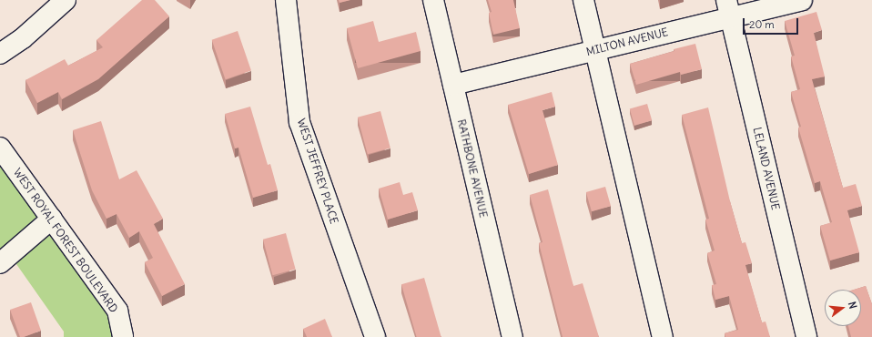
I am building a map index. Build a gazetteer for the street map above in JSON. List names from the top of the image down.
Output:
{
  "streets": {
    "street": [
      "MILTON AVENUE",
      "RATHBONE AVENUE",
      "LELAND AVENUE",
      "WEST JEFFREY PLACE",
      "WEST ROYAL FOREST BOULEVARD"
    ]
  },
  "crossings": [
    ["MILTON AVENUE", "RATHBONE AVENUE"],
    ["MILTON AVENUE", "LELAND AVENUE"]
  ],
  "scale_bar": "20 m",
  "north": "right"
}
